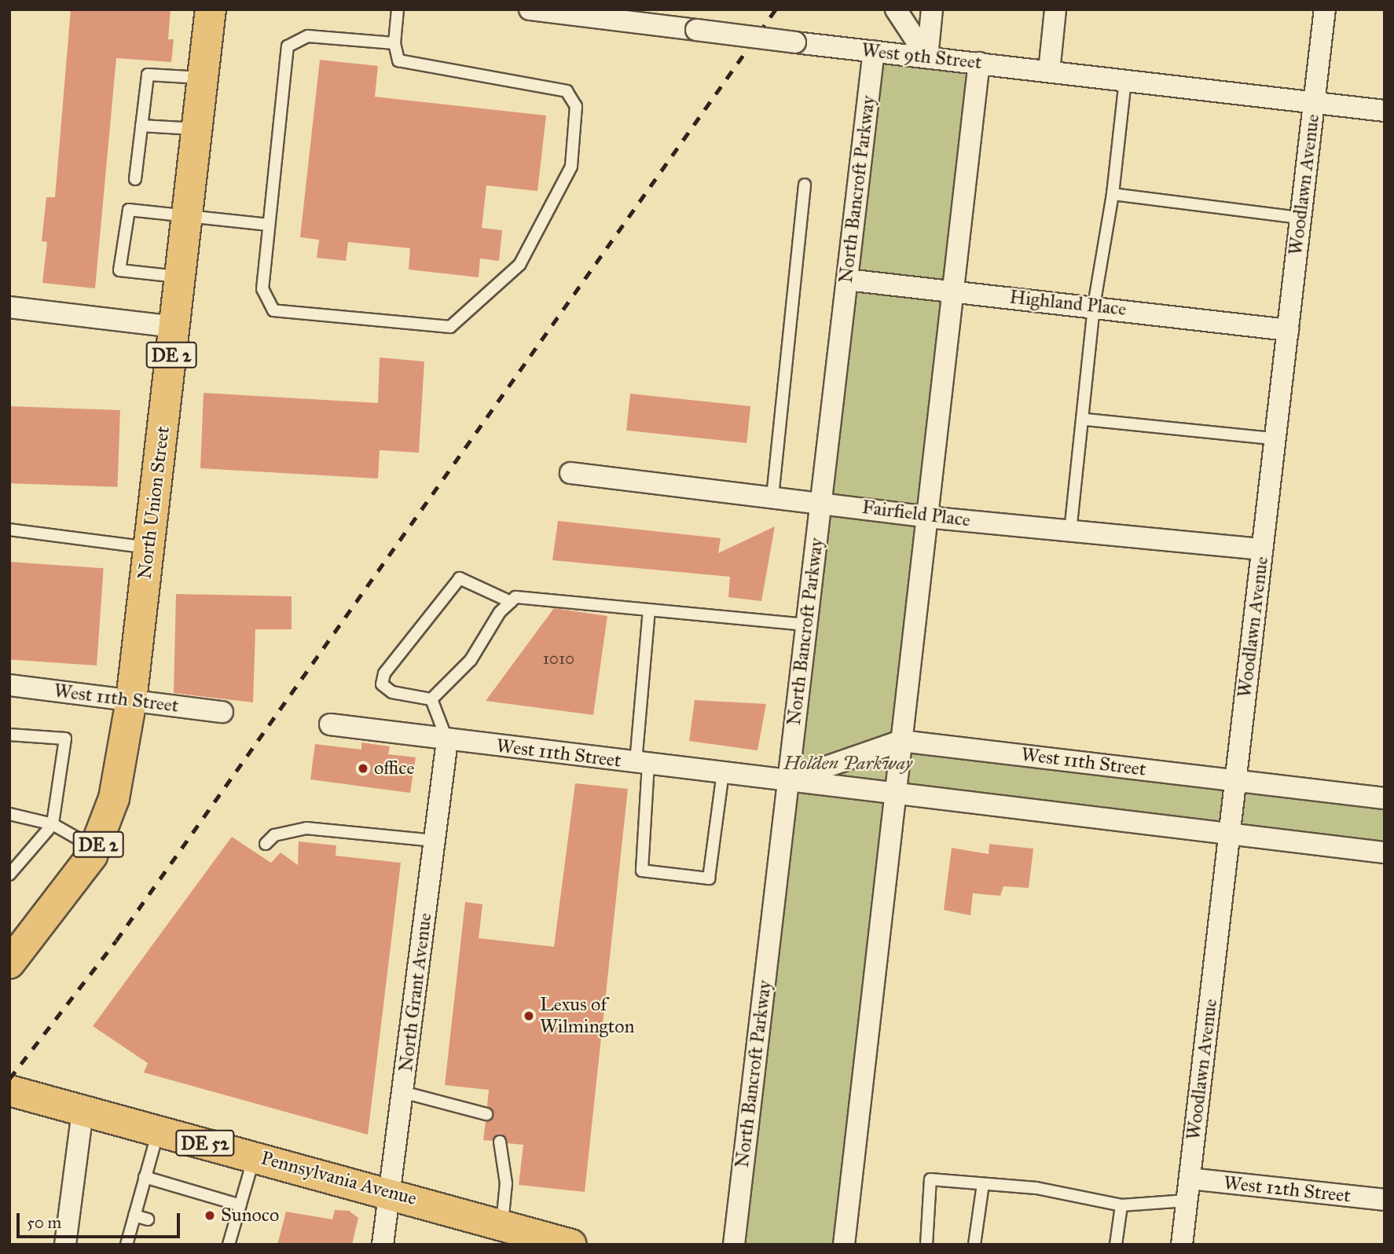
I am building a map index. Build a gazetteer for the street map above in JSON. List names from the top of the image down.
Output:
{
  "streets": {
    "main road": [
      "DE 2",
      "North Union Street",
      "DE 52",
      "Pennsylvania Avenue"
    ],
    "street": [
      "West 9th Street",
      "Woodlawn Avenue",
      "North Bancroft Parkway",
      "Highland Place",
      "Fairfield Place",
      "West 11th Street",
      "North Grant Avenue",
      "West 12th Street"
    ]
  },
  "crossings": [
    ["West 9th Street", "Woodlawn Avenue"],
    ["West 9th Street", "North Bancroft Parkway"],
    ["Woodlawn Avenue", "Highland Place"],
    ["Woodlawn Avenue", "Fairfield Place"],
    ["Woodlawn Avenue", "West 11th Street"],
    ["Woodlawn Avenue", "West 12th Street"],
    ["North Bancroft Parkway", "Highland Place"],
    ["North Bancroft Parkway", "Fairfield Place"],
    ["North Bancroft Parkway", "West 11th Street"],
    ["North Union Street", "West 11th Street"],
    ["West 11th Street", "North Grant Avenue"],
    ["North Grant Avenue", "Pennsylvania Avenue"]
  ],
  "parks": ["Holden Parkway"],
  "places": ["office", "Lexus of Wilmington", "Sunoco"],
  "house_numbers": ["1010"],
  "scale_bar": "50 m"
}
